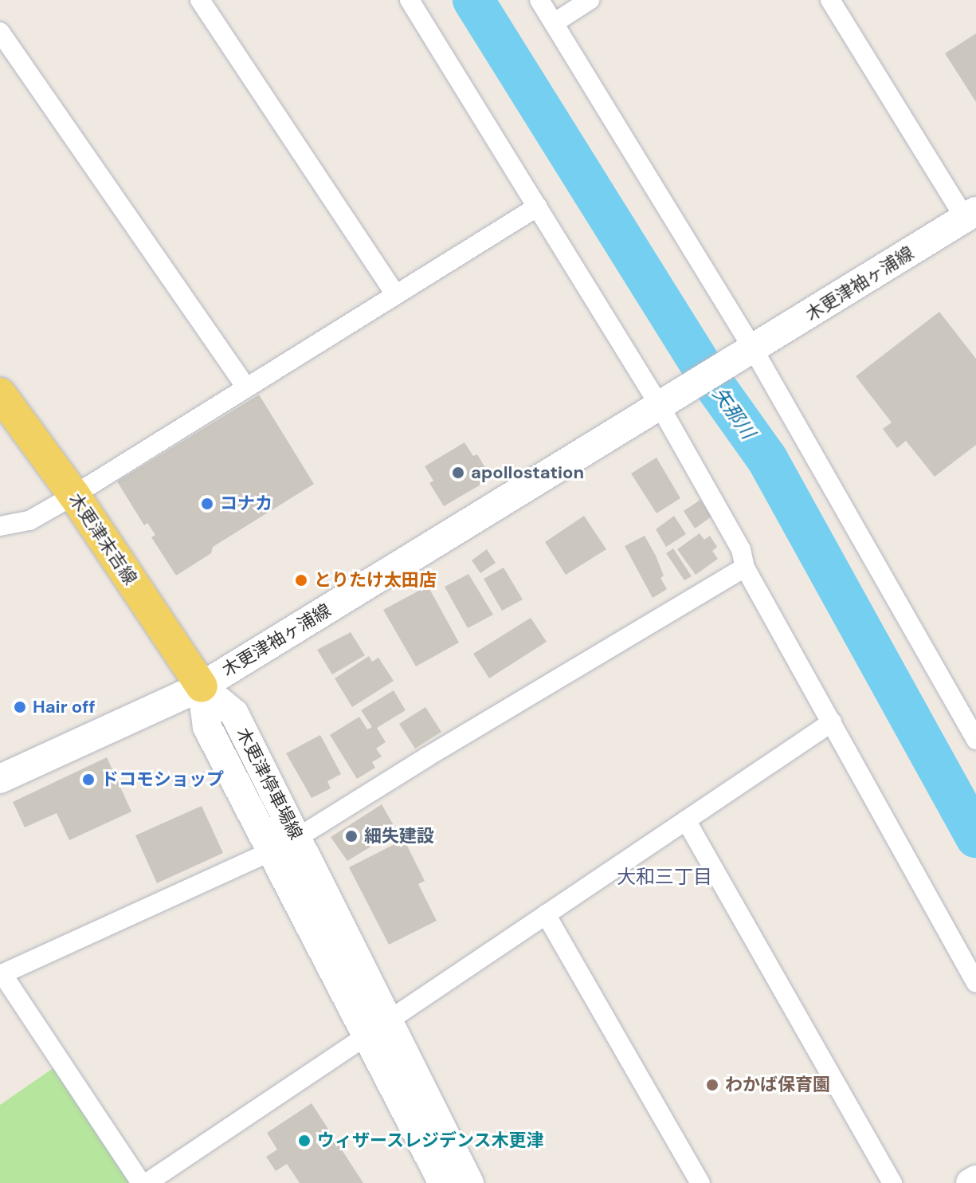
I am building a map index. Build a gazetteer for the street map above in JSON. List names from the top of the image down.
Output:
{
  "streets": {
    "main road": ["木更津袖ヶ浦線", "木更津末吉線", "木更津停車場線"]
  },
  "crossings": [
    ["木更津袖ヶ浦線", "木更津末吉線"],
    ["木更津袖ヶ浦線", "木更津停車場線"],
    ["木更津末吉線", "木更津停車場線"]
  ],
  "districts": ["大和三丁目"],
  "water": ["矢那川"],
  "places": [
    "apollostation",
    "コナカ",
    "とりたけ太田店",
    "Hair off",
    "ドコモショップ",
    "細失建設",
    "わかば保育園",
    "ウィザースレジデンス木更津"
  ]
}
